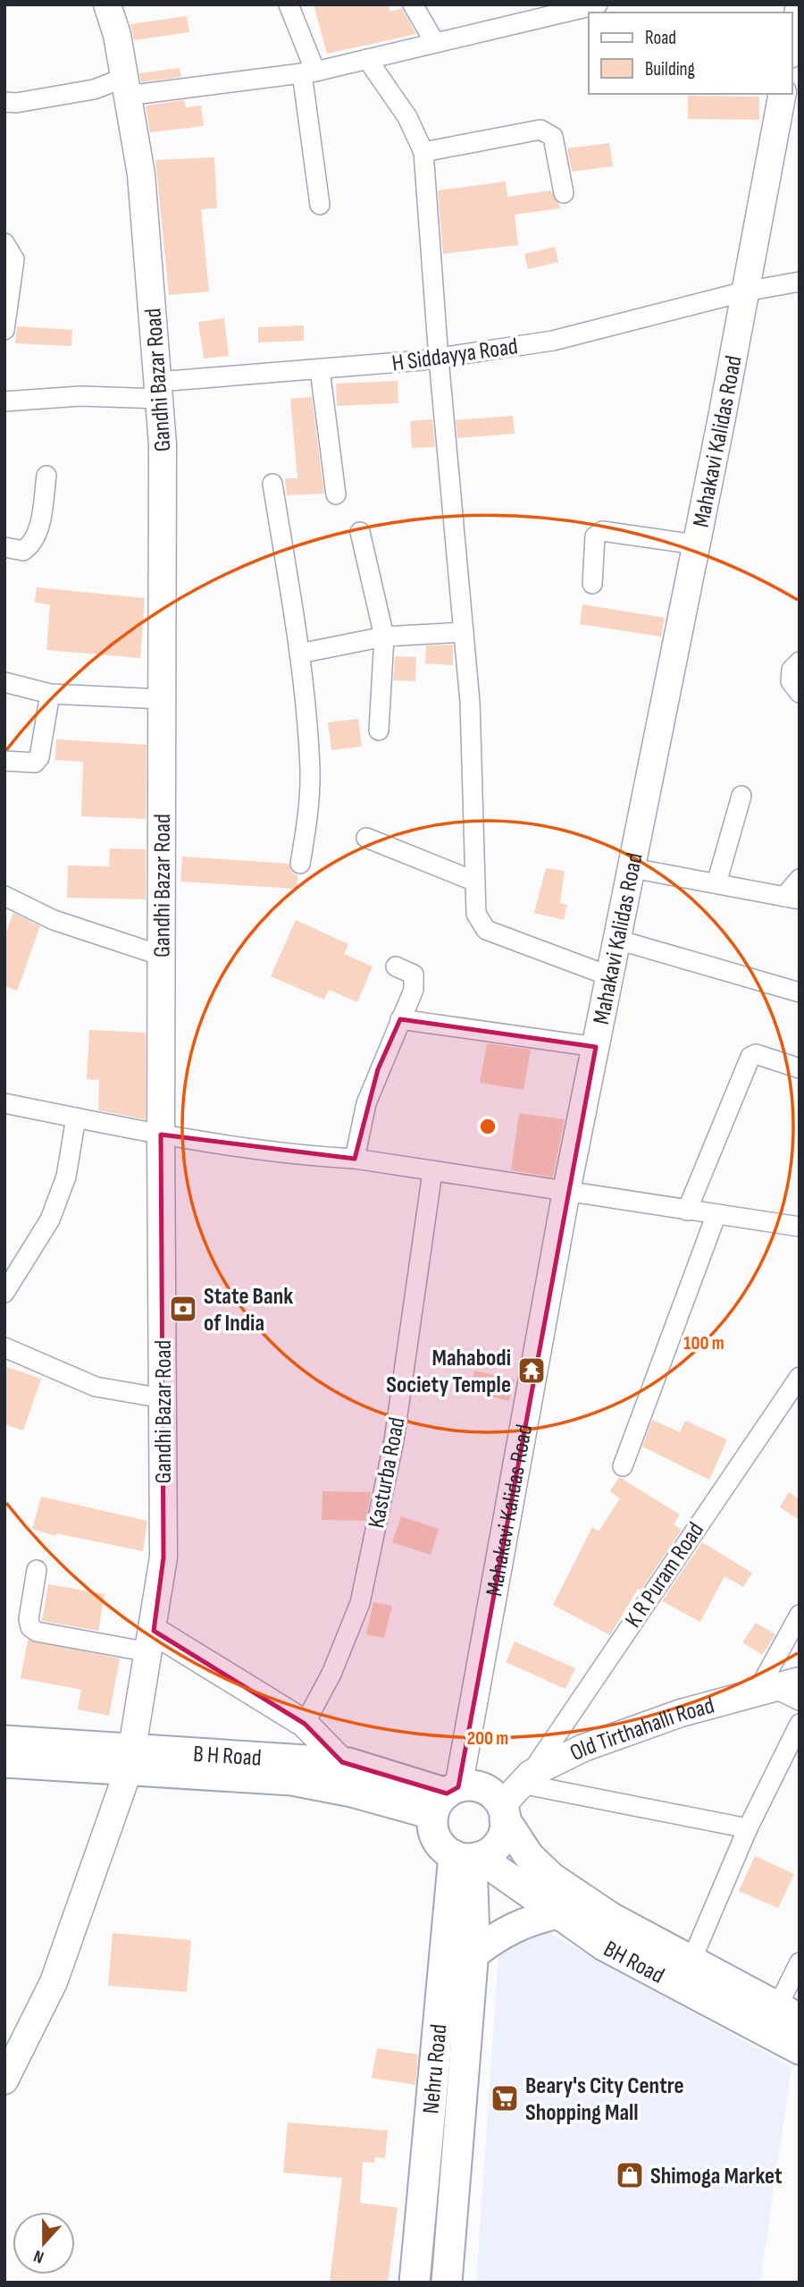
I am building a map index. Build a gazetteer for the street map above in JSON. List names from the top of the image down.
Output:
{
  "streets": {
    "main road": ["B H Road", "BH Road", "Nehru Road"],
    "street": [
      "H Siddayya Road",
      "Gandhi Bazar Road",
      "Mahakavi Kalidas Road",
      "Kasturba Road",
      "K R Puram Road",
      "Old Tirthahalli Road"
    ]
  },
  "crossings": [
    ["H Siddayya Road", "Gandhi Bazar Road"],
    ["H Siddayya Road", "Mahakavi Kalidas Road"],
    ["Gandhi Bazar Road", "B H Road"],
    ["Mahakavi Kalidas Road", "Old Tirthahalli Road"],
    ["Mahakavi Kalidas Road", "B H Road"],
    ["Mahakavi Kalidas Road", "BH Road"],
    ["Mahakavi Kalidas Road", "Nehru Road"],
    ["K R Puram Road", "Old Tirthahalli Road"],
    ["Old Tirthahalli Road", "B H Road"],
    ["Old Tirthahalli Road", "BH Road"],
    ["Old Tirthahalli Road", "Nehru Road"],
    ["B H Road", "BH Road"],
    ["B H Road", "Nehru Road"],
    ["BH Road", "Nehru Road"]
  ],
  "places": {
    "bank": ["State Bank of India"],
    "temple": ["Mahabodi Society Temple"],
    "supermarket": ["Beary's City Centre Shopping Mall"],
    "shop": ["Shimoga Market"]
  },
  "legend": ["Road", "Building"],
  "north": "bottom",
  "rings": ["100 m", "200 m"]
}
